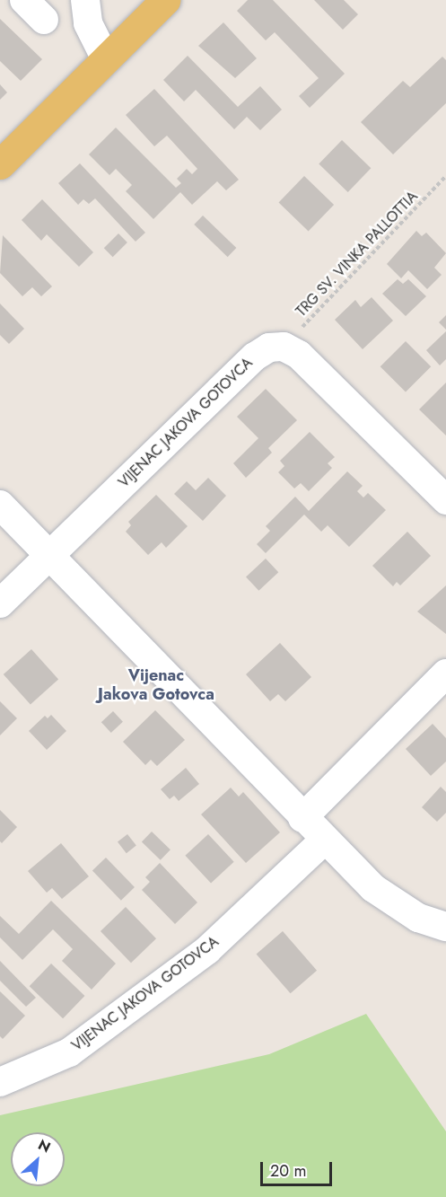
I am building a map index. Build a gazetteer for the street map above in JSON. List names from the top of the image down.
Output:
{
  "streets": {
    "street": ["VIJENAC JAKOVA GOTOVCA"],
    "path": ["TRG SV. VINKA PALLOTTIA"]
  },
  "crossings": [
    ["TRG SV. VINKA PALLOTTIA", "VIJENAC JAKOVA GOTOVCA"]
  ],
  "districts": ["Vijenac Jakova Gotovca"],
  "scale_bar": "20 m",
  "north": "top right"
}
